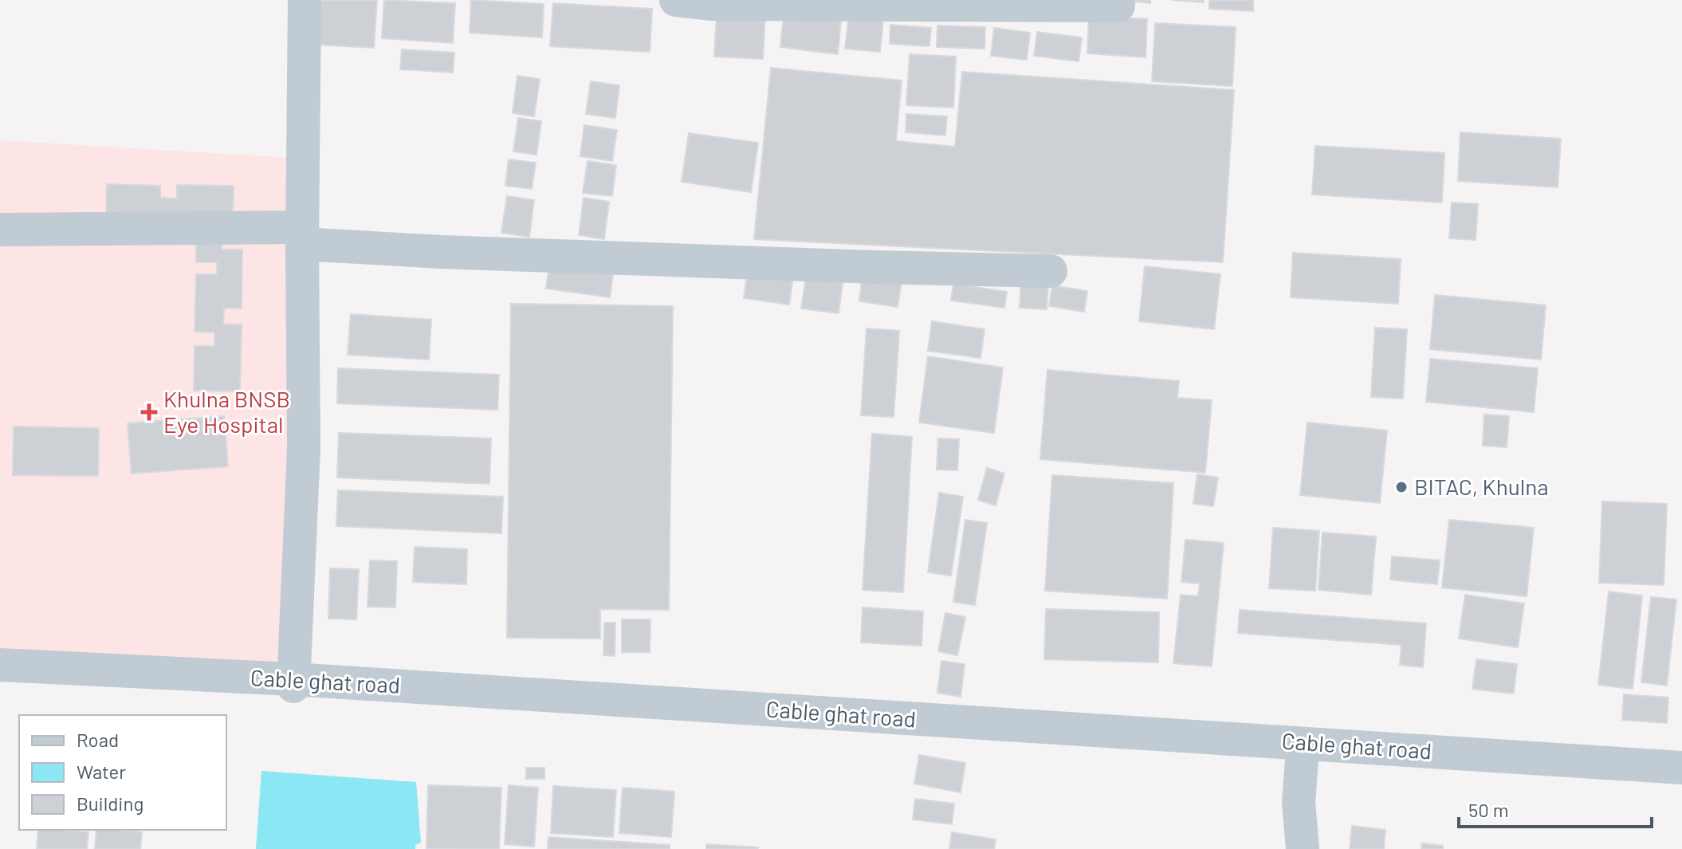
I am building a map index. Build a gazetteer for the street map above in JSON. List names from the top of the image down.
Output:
{
  "streets": {
    "street": ["Cable ghat road"]
  },
  "places": {
    "health": ["Khulna BNSB Eye Hospital"],
    "other": ["BITAC, Khulna"]
  },
  "legend": ["Road", "Water", "Building"],
  "scale_bar": "50 m"
}
